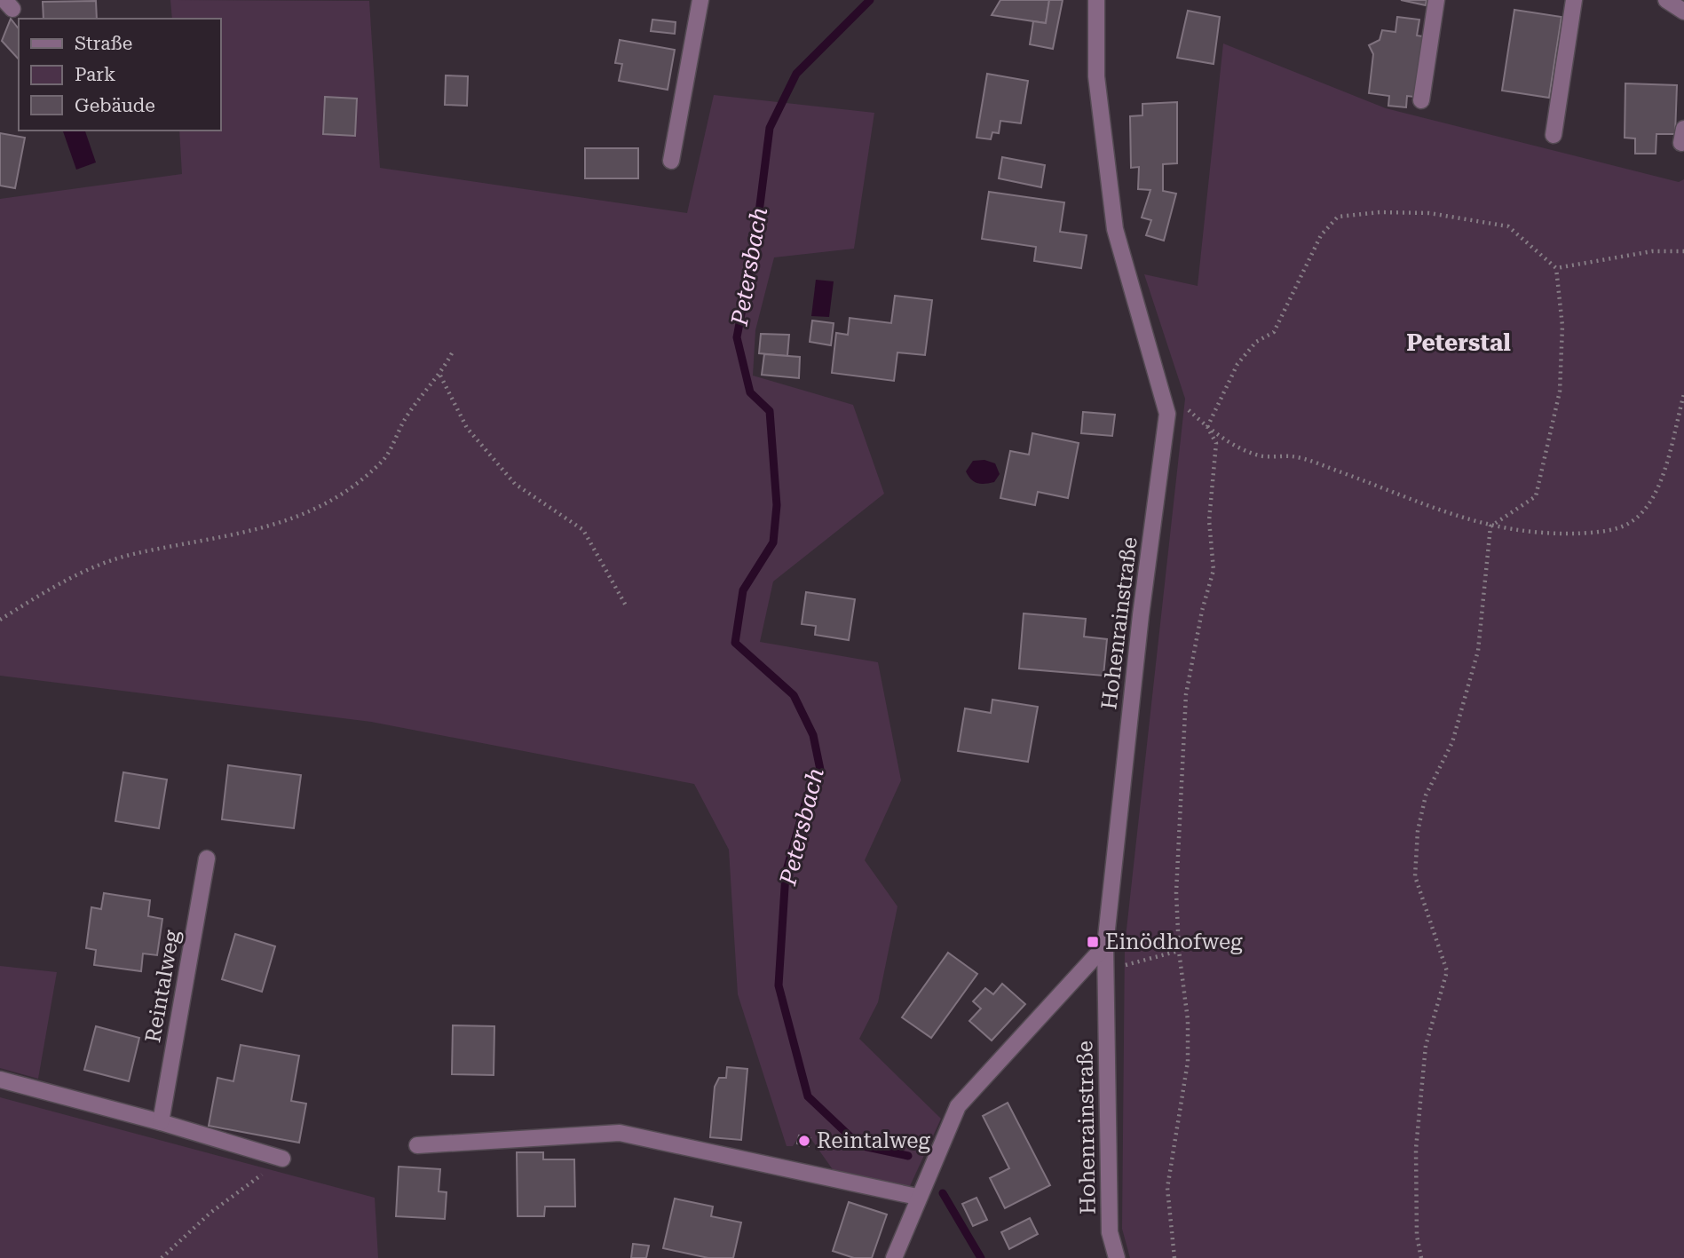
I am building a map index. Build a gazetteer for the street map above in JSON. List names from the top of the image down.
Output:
{
  "streets": {
    "street": ["Hohenrainstraße", "Reintalweg"]
  },
  "districts": ["Peterstal"],
  "water": ["Petersbach"],
  "places": {
    "transit": ["Einödhofweg"],
    "other": ["Reintalweg"]
  },
  "legend": ["Straße", "Park", "Gebäude"]
}
